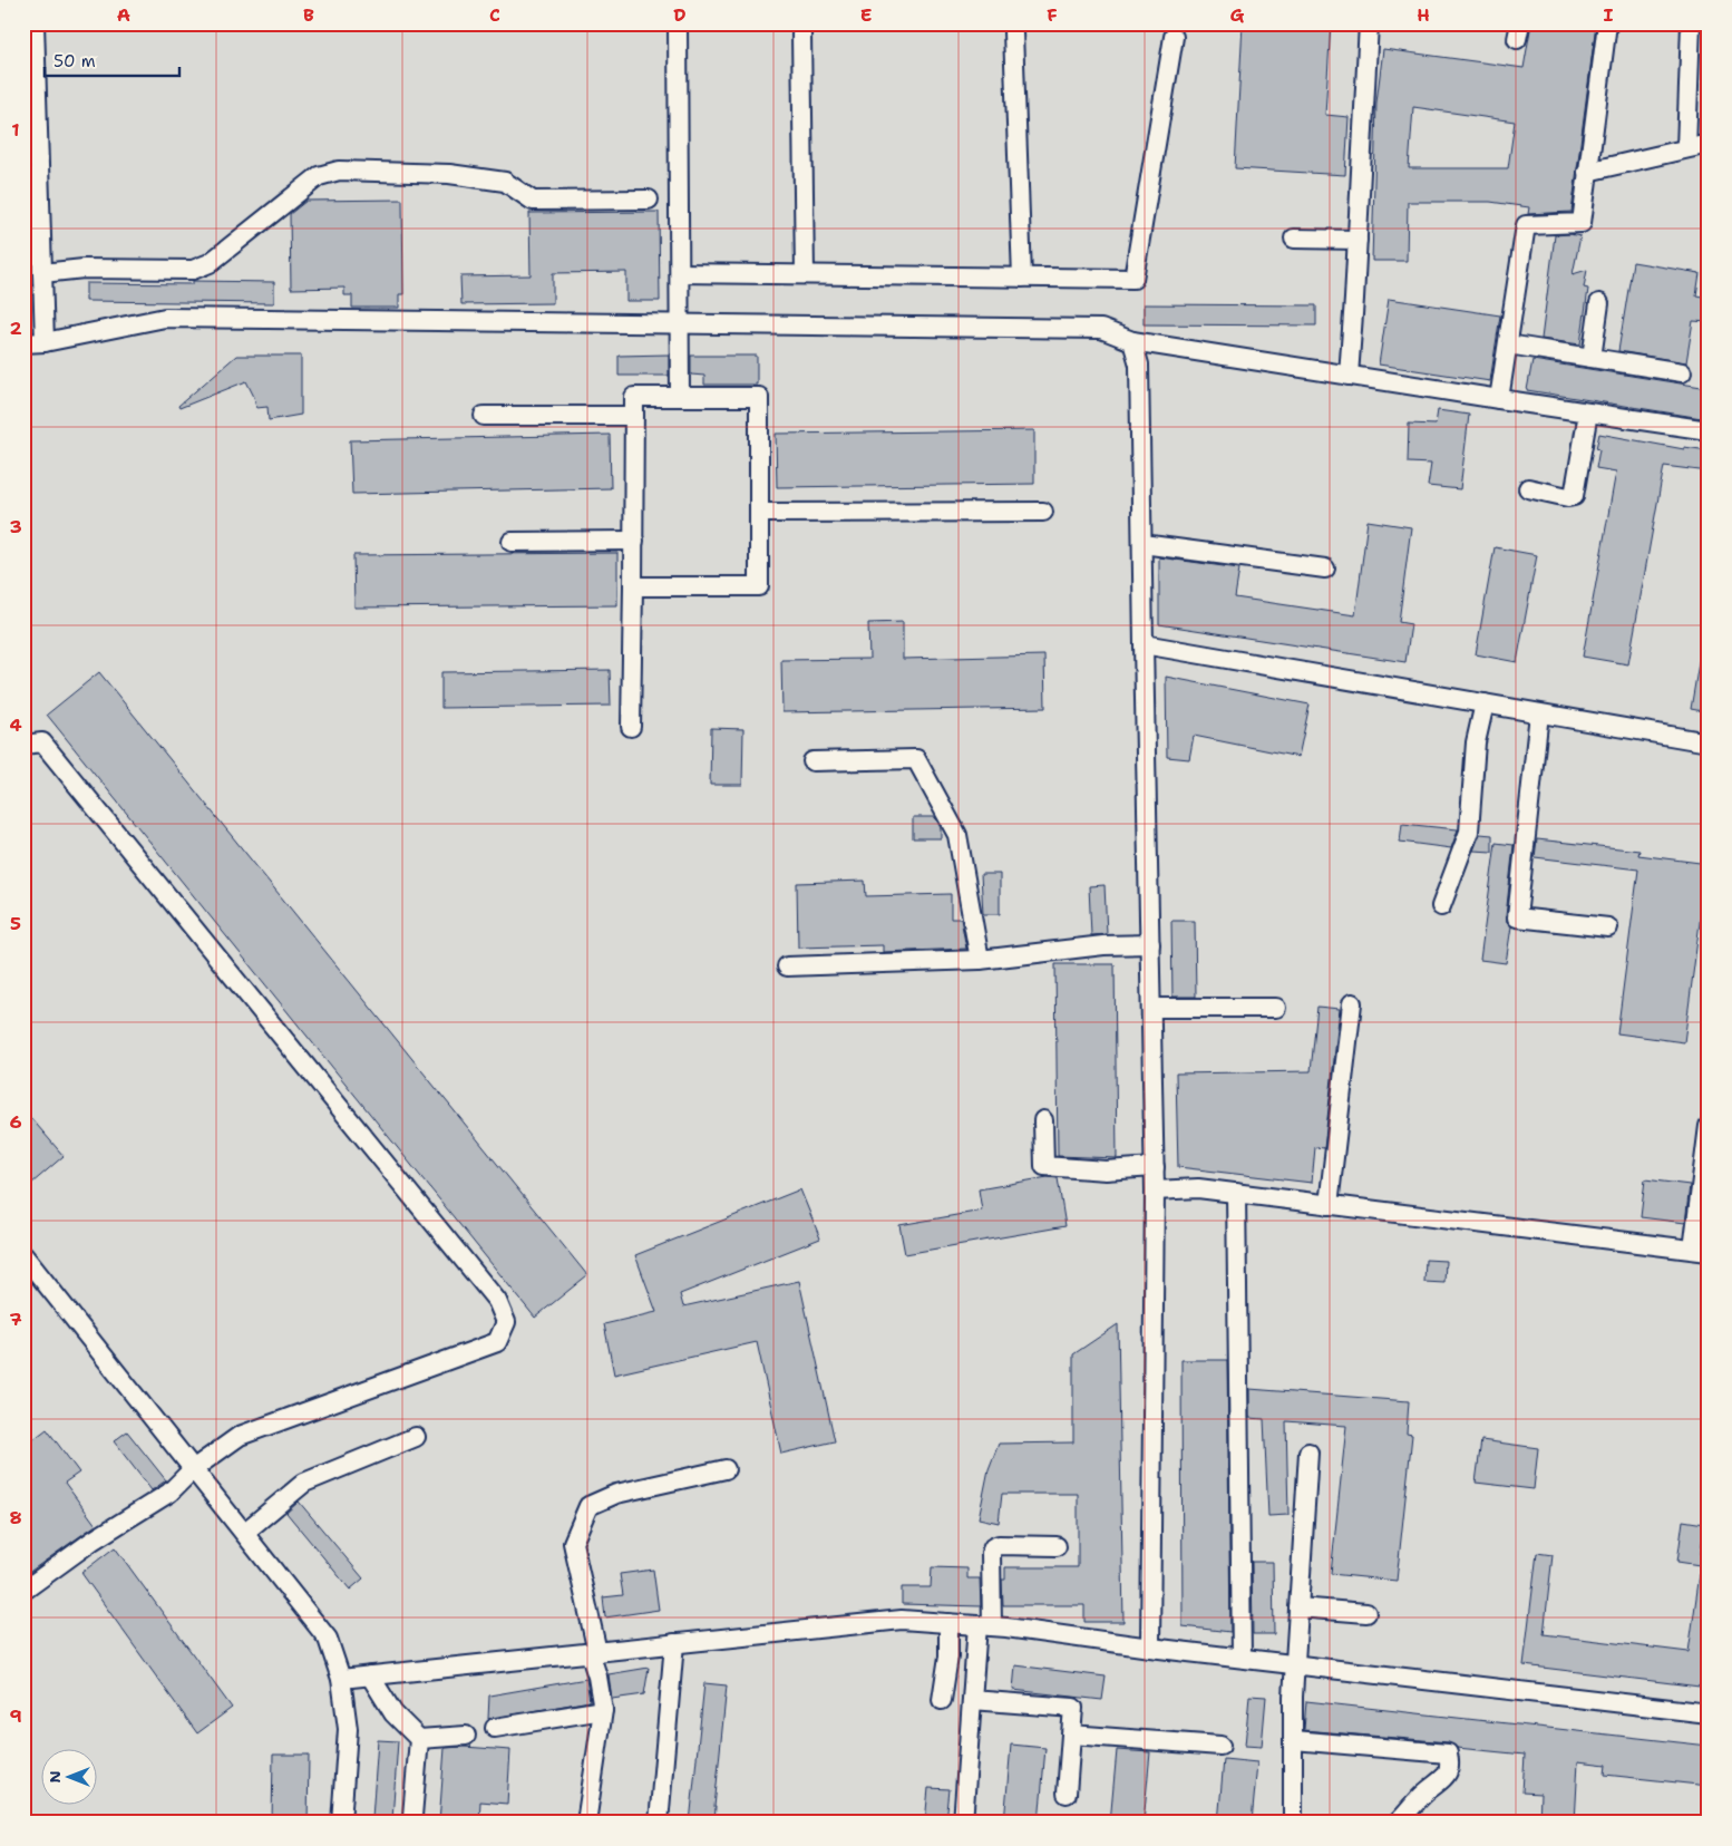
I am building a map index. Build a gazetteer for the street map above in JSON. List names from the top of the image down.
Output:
{
  "scale_bar": "50 m",
  "north": "left",
  "grid": {
    "columns": [
      "A",
      "B",
      "C",
      "D",
      "E",
      "F",
      "G",
      "H",
      "I"
    ],
    "rows": [
      "1",
      "2",
      "3",
      "4",
      "5",
      "6",
      "7",
      "8",
      "9"
    ]
  }
}
